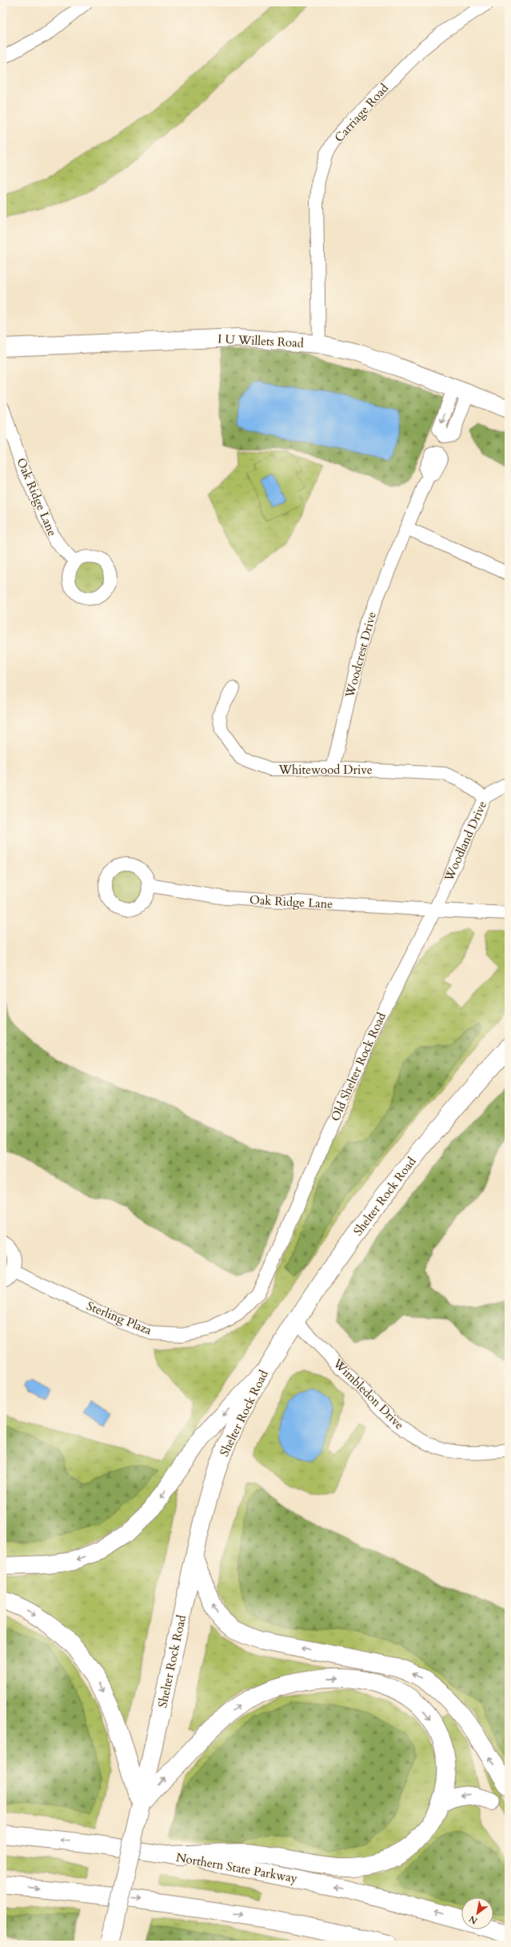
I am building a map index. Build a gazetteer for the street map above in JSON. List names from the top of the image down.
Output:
{
  "streets": {
    "main road": ["I U Willets Road", "Shelter Rock Road", "Northern State Parkway"],
    "street": [
      "Carriage Road",
      "Oak Ridge Lane",
      "Woodcrest Drive",
      "Whitewood Drive",
      "Woodland Drive",
      "Old Shelter Rock Road",
      "Sterling Plaza",
      "Wimbledon Drive"
    ]
  },
  "crossings": [
    ["Carriage Road", "I U Willets Road"],
    ["I U Willets Road", "Woodcrest Drive"],
    ["Oak Ridge Lane", "Woodland Drive"],
    ["Oak Ridge Lane", "Old Shelter Rock Road"],
    ["Woodcrest Drive", "Whitewood Drive"],
    ["Whitewood Drive", "Woodland Drive"],
    ["Woodland Drive", "Old Shelter Rock Road"],
    ["Old Shelter Rock Road", "Sterling Plaza"],
    ["Shelter Rock Road", "Wimbledon Drive"]
  ],
  "north": "bottom left"
}
